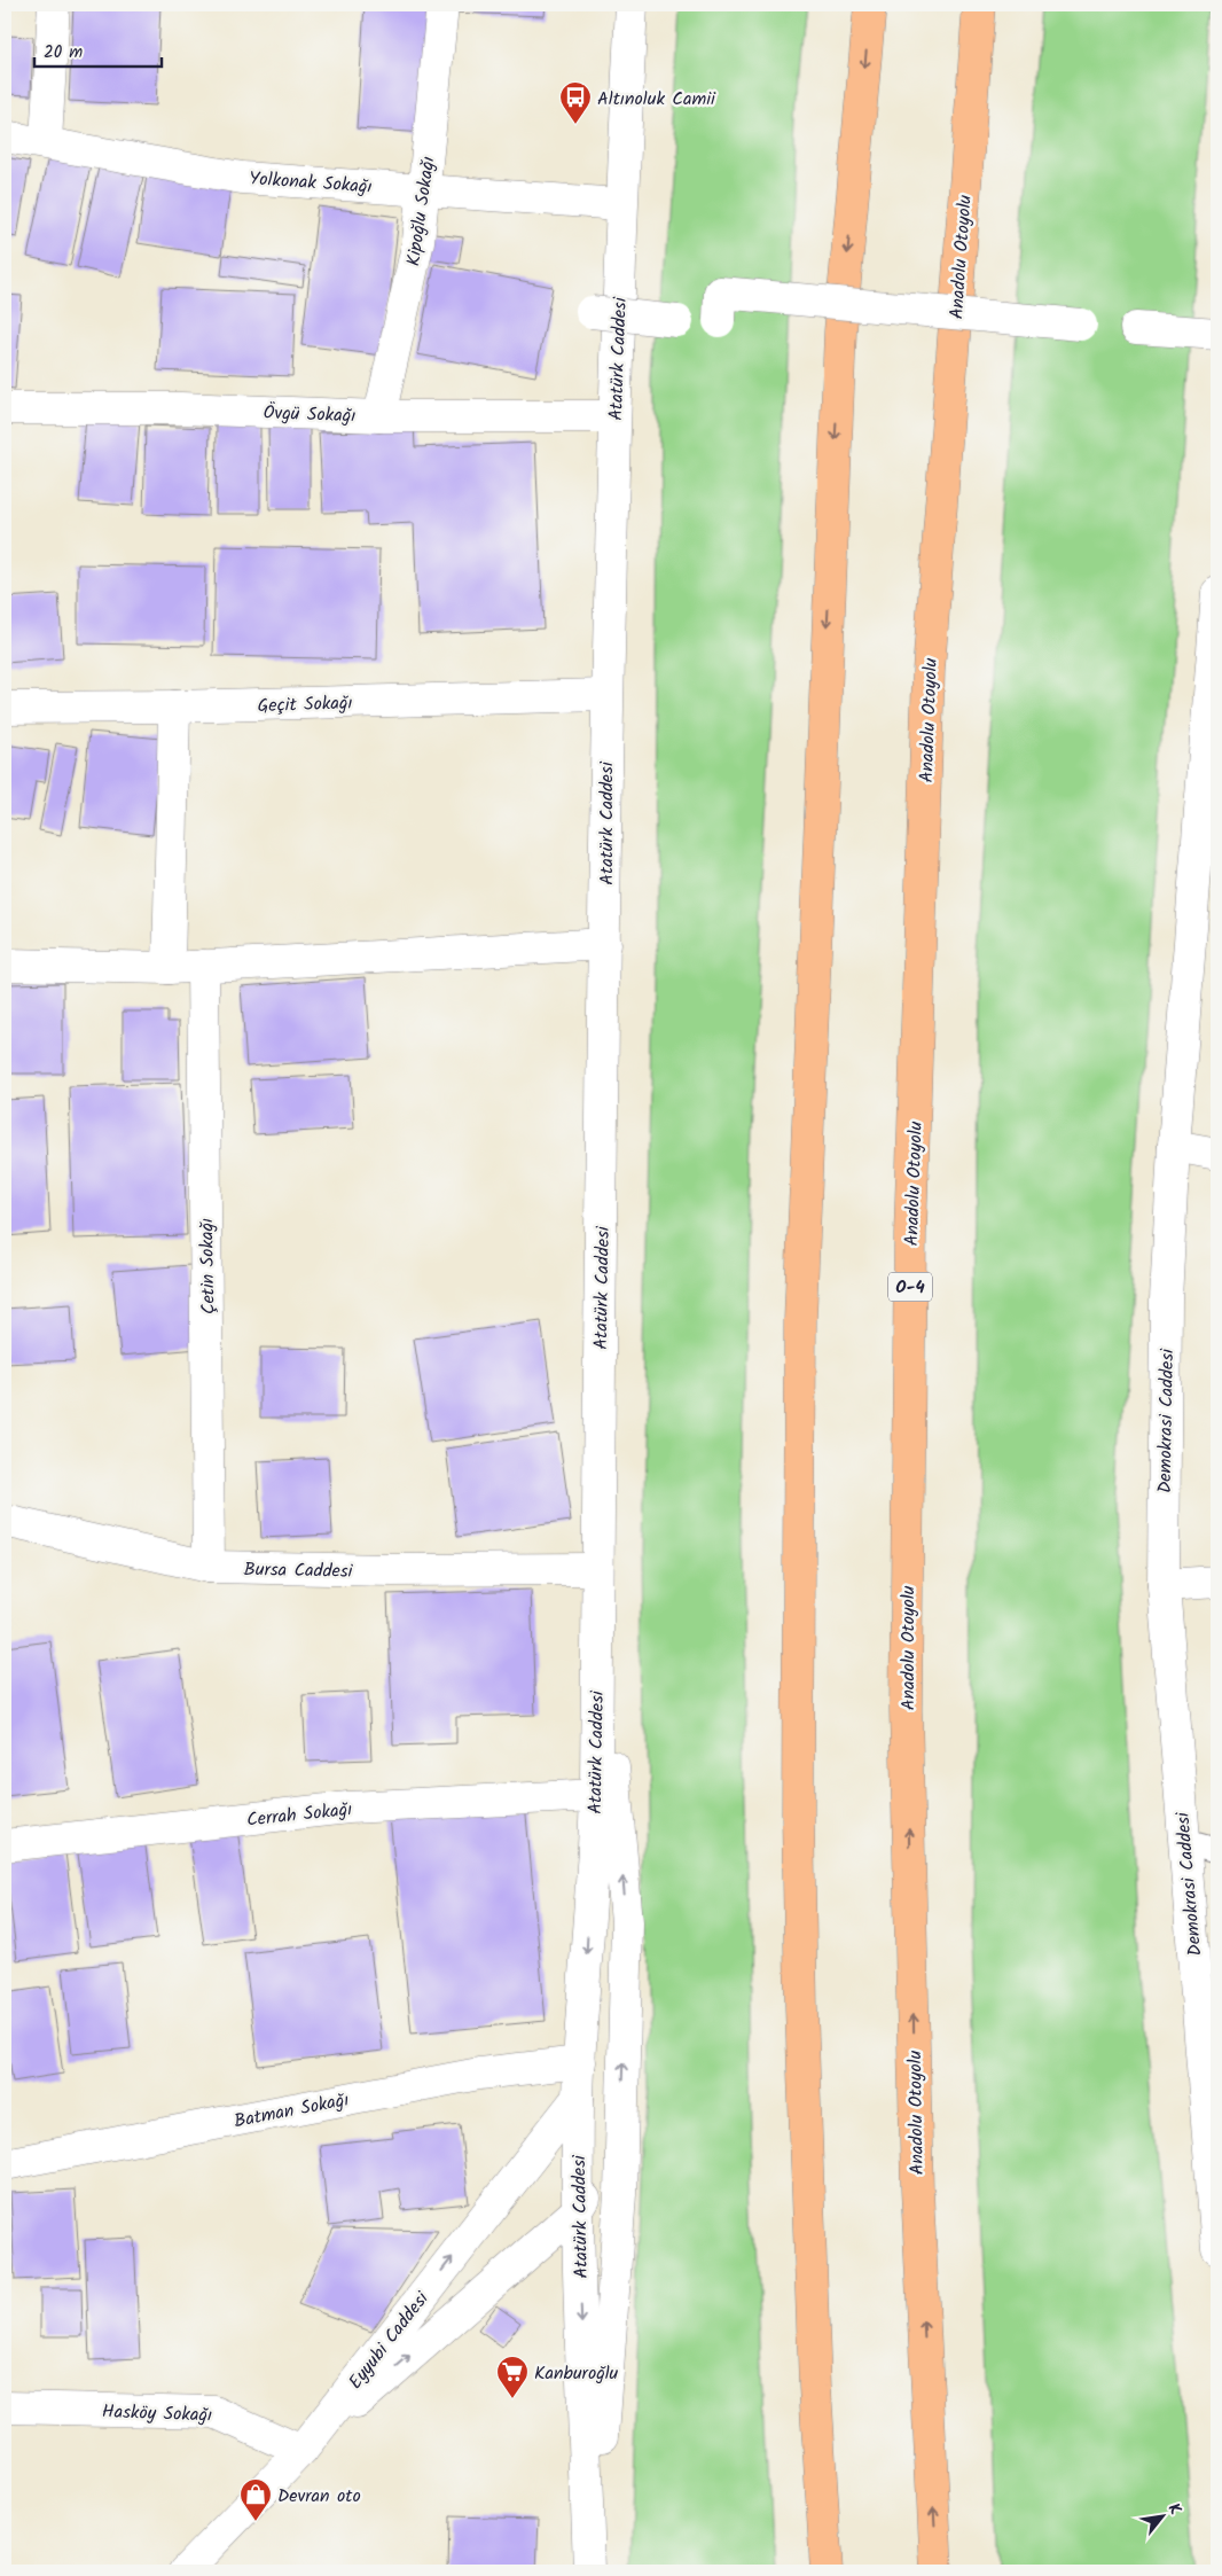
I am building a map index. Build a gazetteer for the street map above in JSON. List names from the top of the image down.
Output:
{
  "streets": {
    "highway": ["Anadolu Otoyolu", "O-4"],
    "street": [
      "Yolkonak Sokağı",
      "Kipoğlu Sokağı",
      "Atatürk Caddesi",
      "Övgü Sokağı",
      "Geçit Sokağı",
      "Çetin Sokağı",
      "Demokrasi Caddesi",
      "Bursa Caddesi",
      "Cerrah Sokağı",
      "Batman Sokağı",
      "Eyyubi Caddesi",
      "Hasköy Sokağı"
    ]
  },
  "crossings": [
    ["Yolkonak Sokağı", "Kipoğlu Sokağı"],
    ["Yolkonak Sokağı", "Atatürk Caddesi"],
    ["Kipoğlu Sokağı", "Övgü Sokağı"],
    ["Atatürk Caddesi", "Övgü Sokağı"],
    ["Atatürk Caddesi", "Geçit Sokağı"],
    ["Atatürk Caddesi", "Bursa Caddesi"],
    ["Atatürk Caddesi", "Cerrah Sokağı"],
    ["Atatürk Caddesi", "Batman Sokağı"],
    ["Atatürk Caddesi", "Eyyubi Caddesi"],
    ["Çetin Sokağı", "Bursa Caddesi"],
    ["Eyyubi Caddesi", "Hasköy Sokağı"]
  ],
  "places": {
    "bus stop": ["Altınoluk Camii"],
    "supermarket": ["Kanburoğlu"],
    "shop": ["Devran oto"]
  },
  "scale_bar": "20 m",
  "north": "top right"
}
